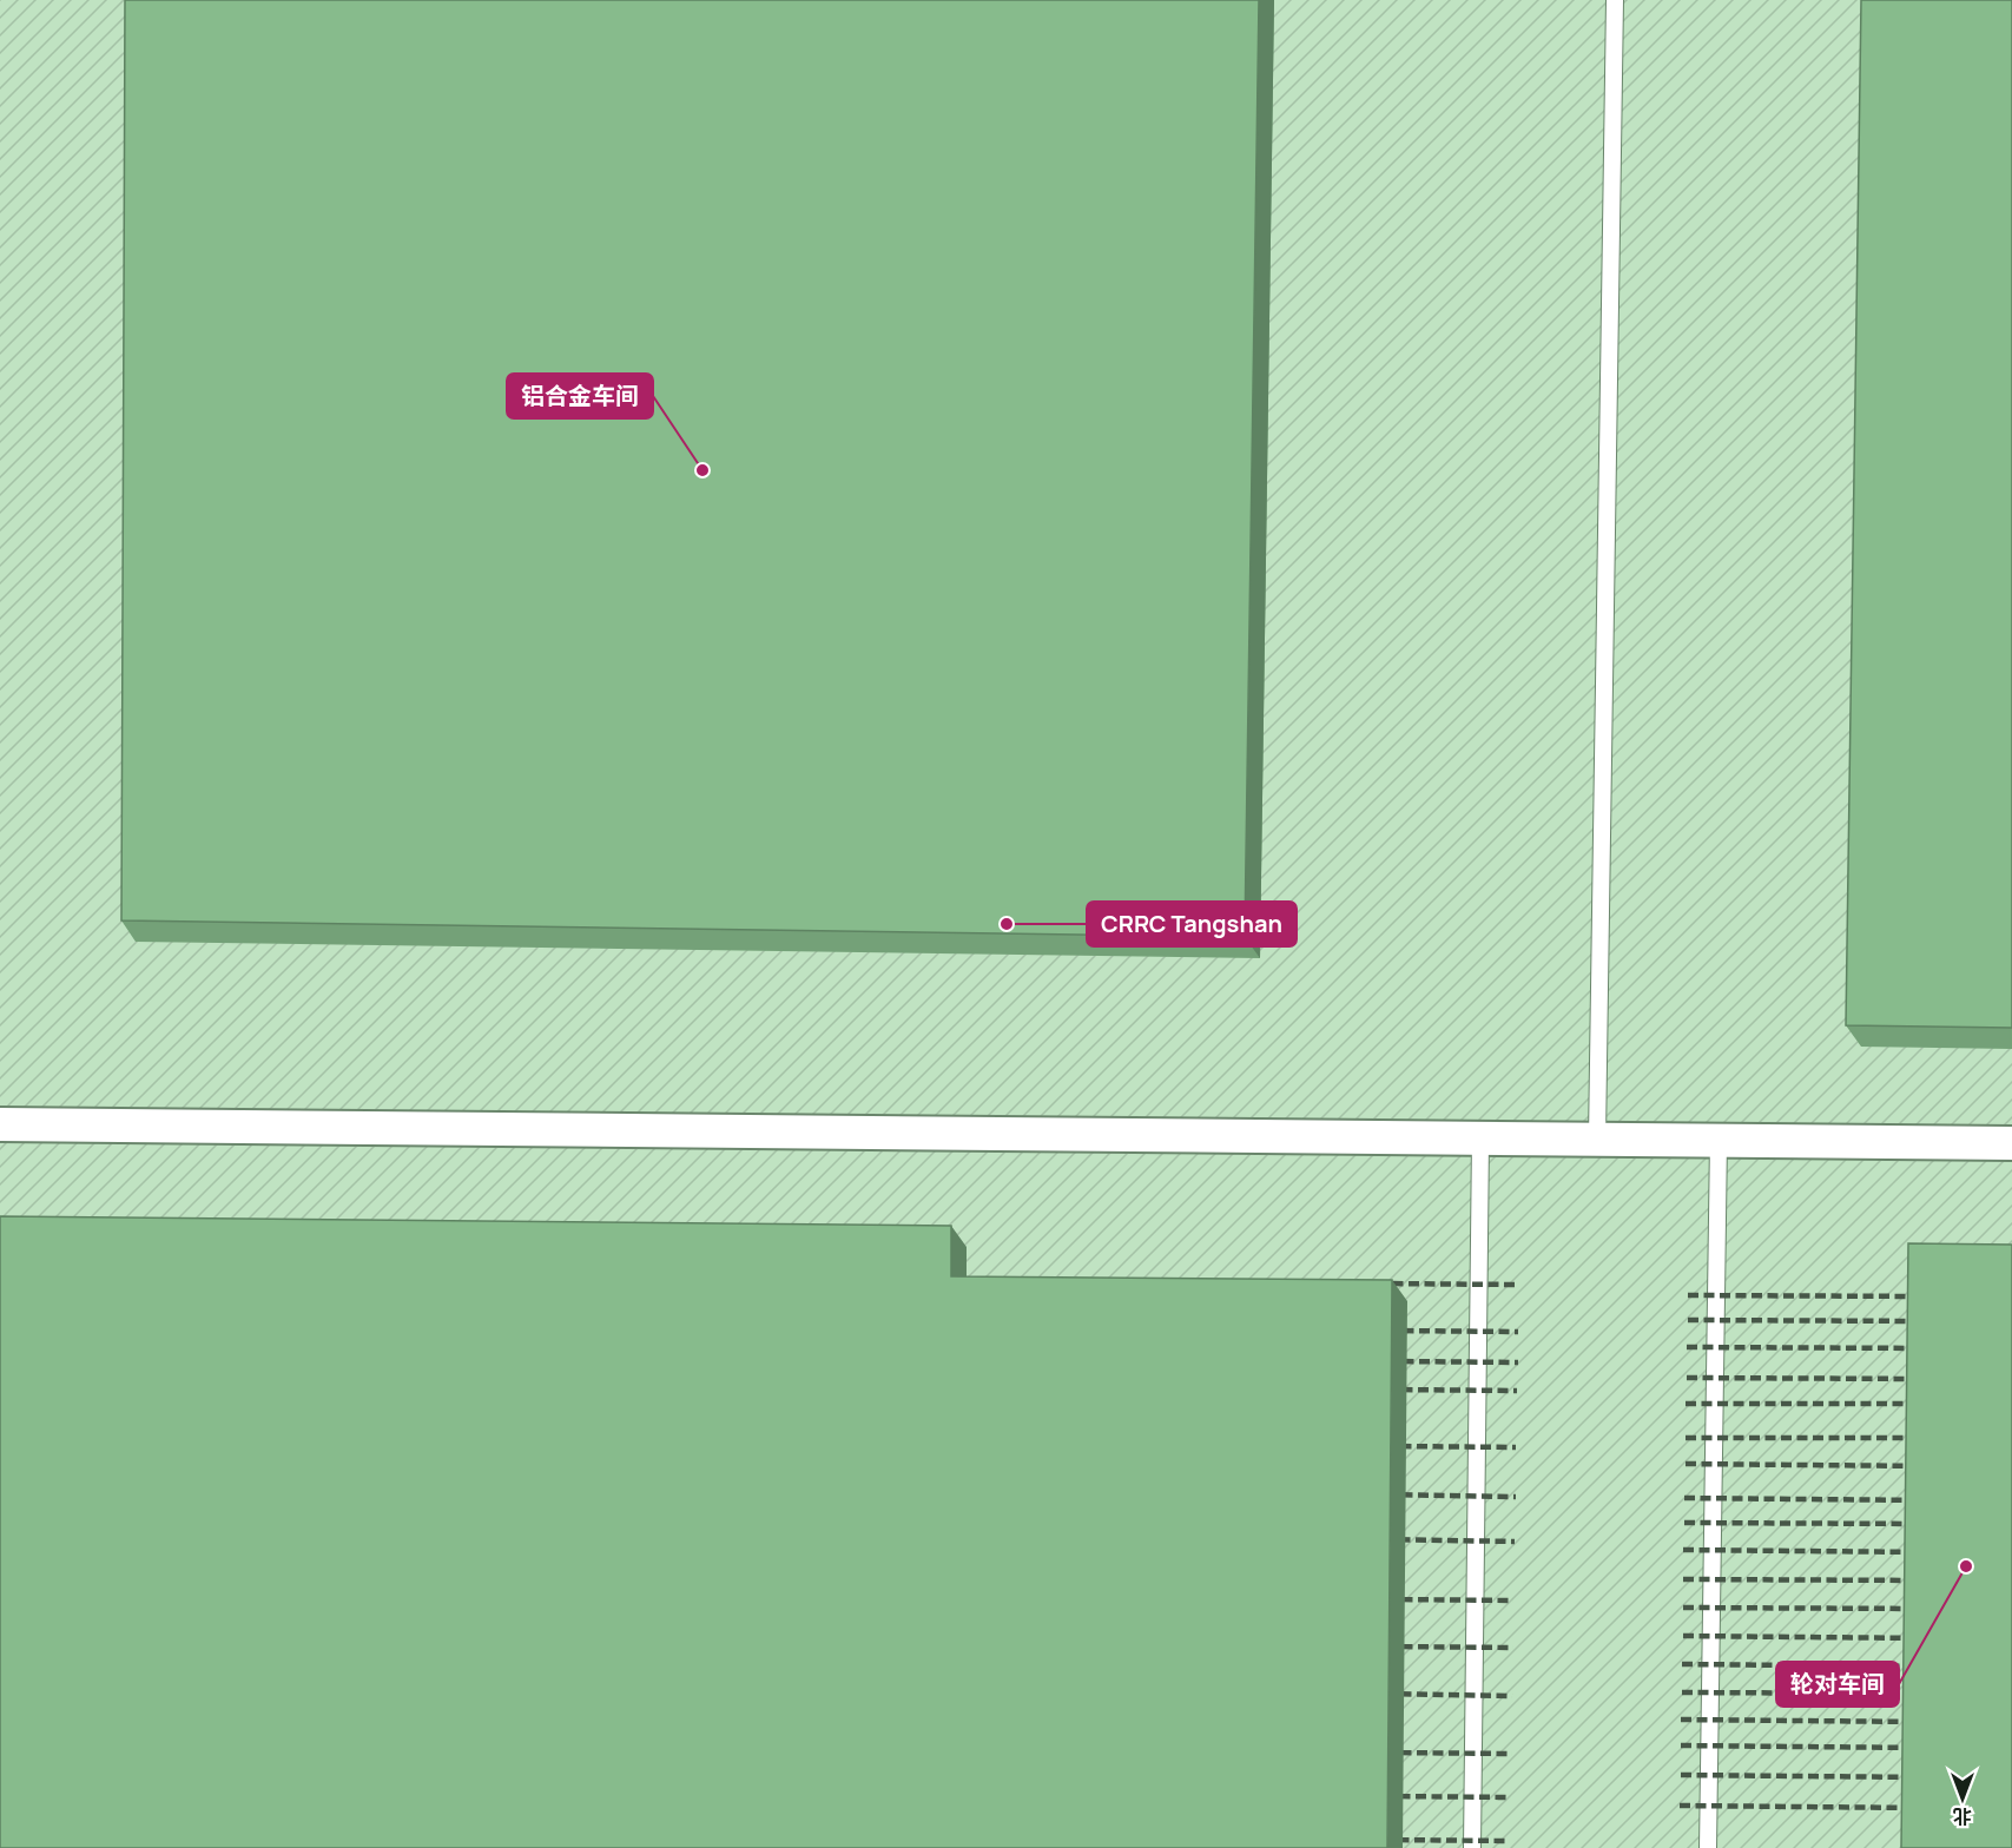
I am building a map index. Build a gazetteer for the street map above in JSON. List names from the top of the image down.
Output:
{
  "places": ["铝合金车间", "CRRC Tangshan", "轮对车间"],
  "north": "bottom"
}
